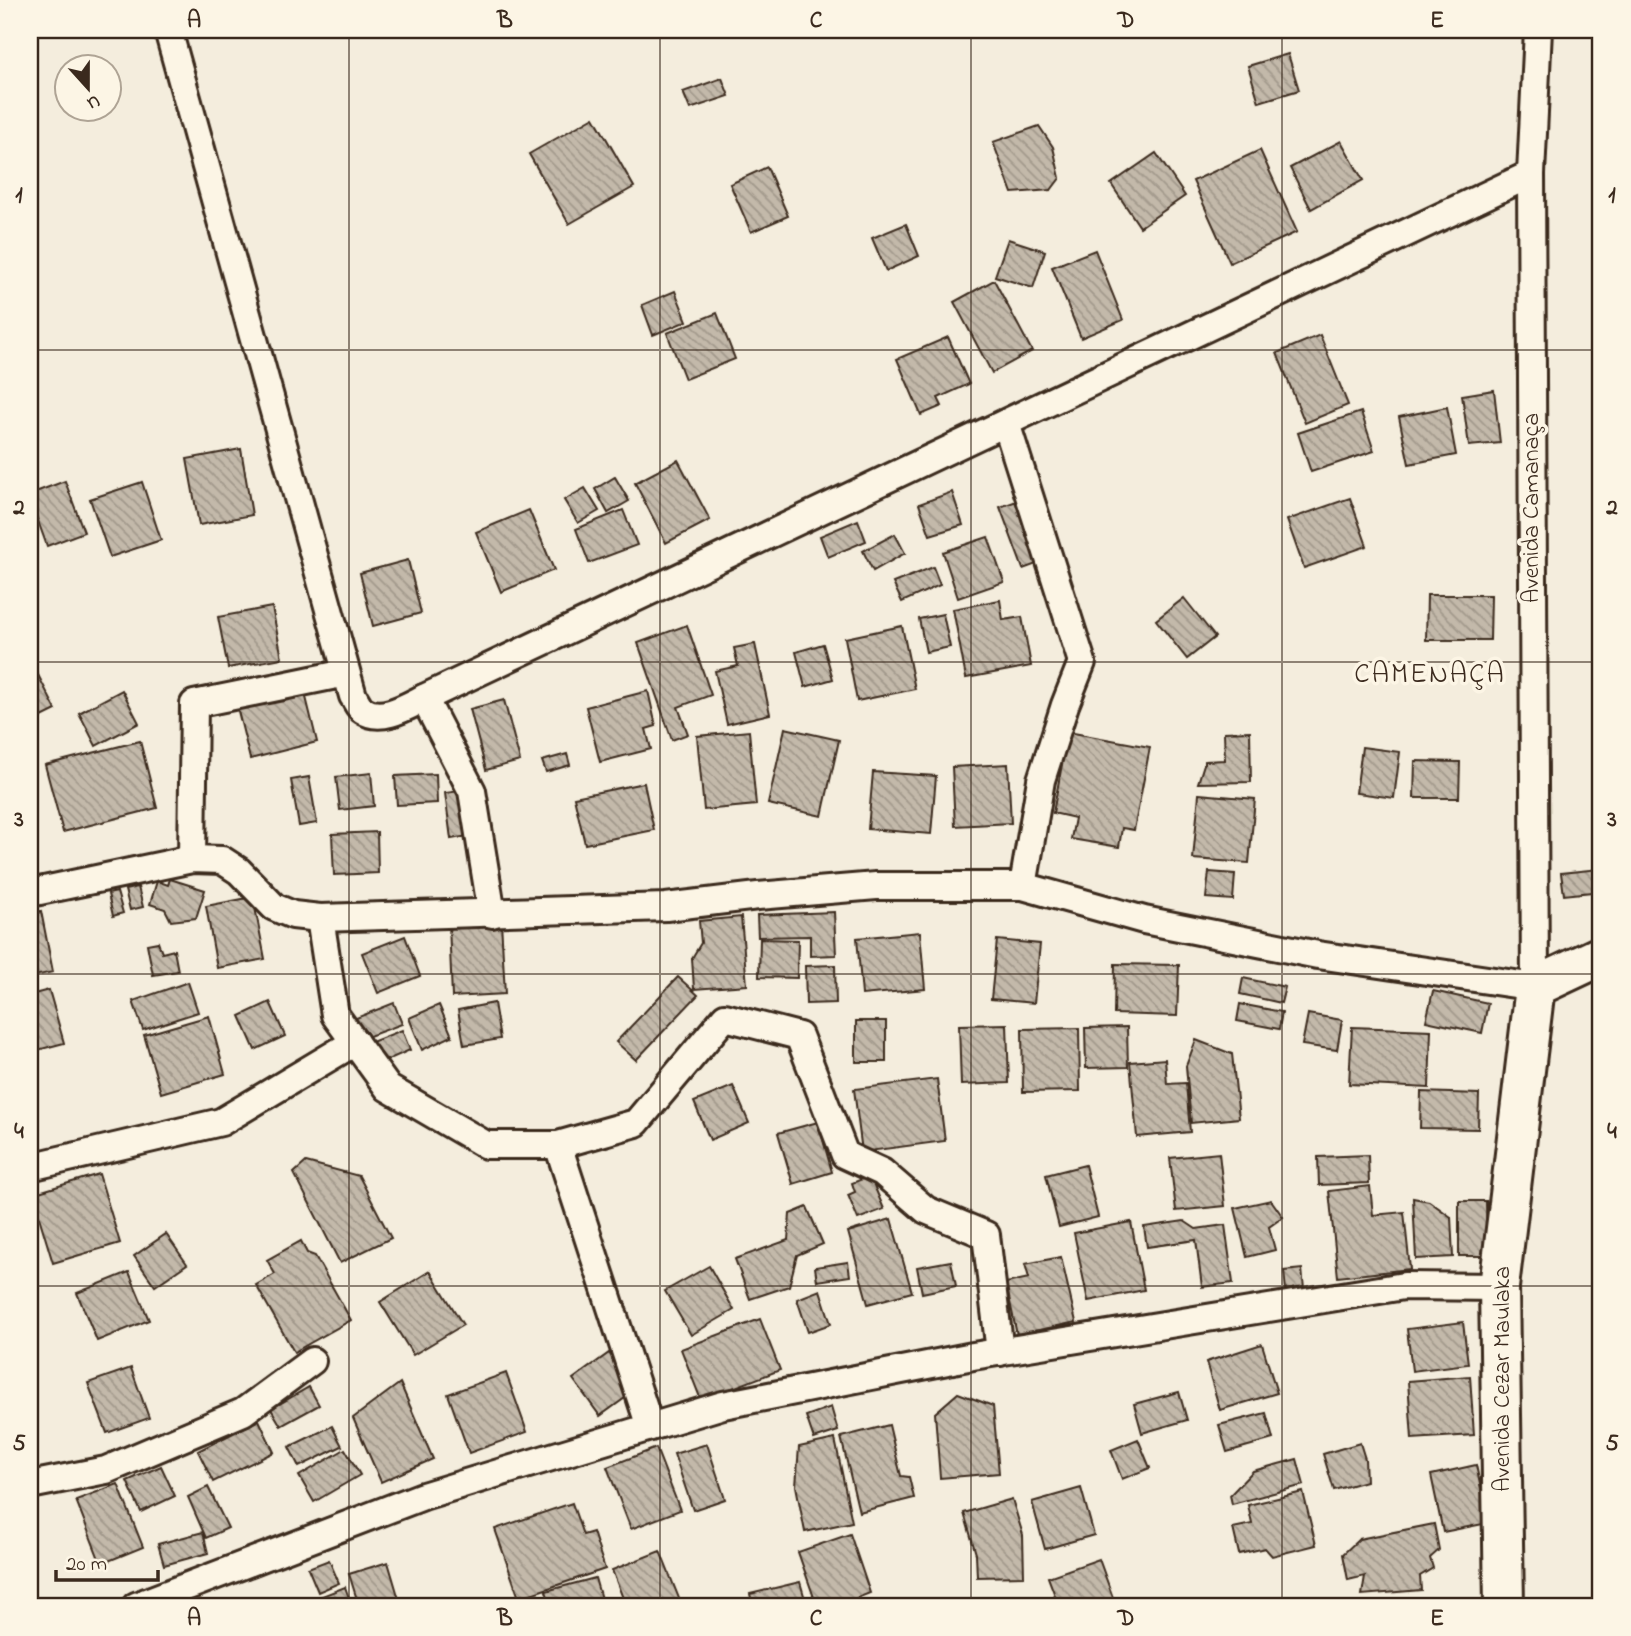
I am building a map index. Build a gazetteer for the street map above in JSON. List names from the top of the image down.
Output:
{
  "streets": {
    "main road": ["Avenida Cezar Maulaka"],
    "street": ["Avenida Camanaça"]
  },
  "crossings": [
    ["Avenida Camanaça", "Avenida Cezar Maulaka"]
  ],
  "districts": ["CAMENAÇA"],
  "scale_bar": "20 m",
  "north": "bottom",
  "grid": {
    "columns": [
      "A",
      "B",
      "C",
      "D",
      "E"
    ],
    "rows": [
      "1",
      "2",
      "3",
      "4",
      "5"
    ]
  }
}
